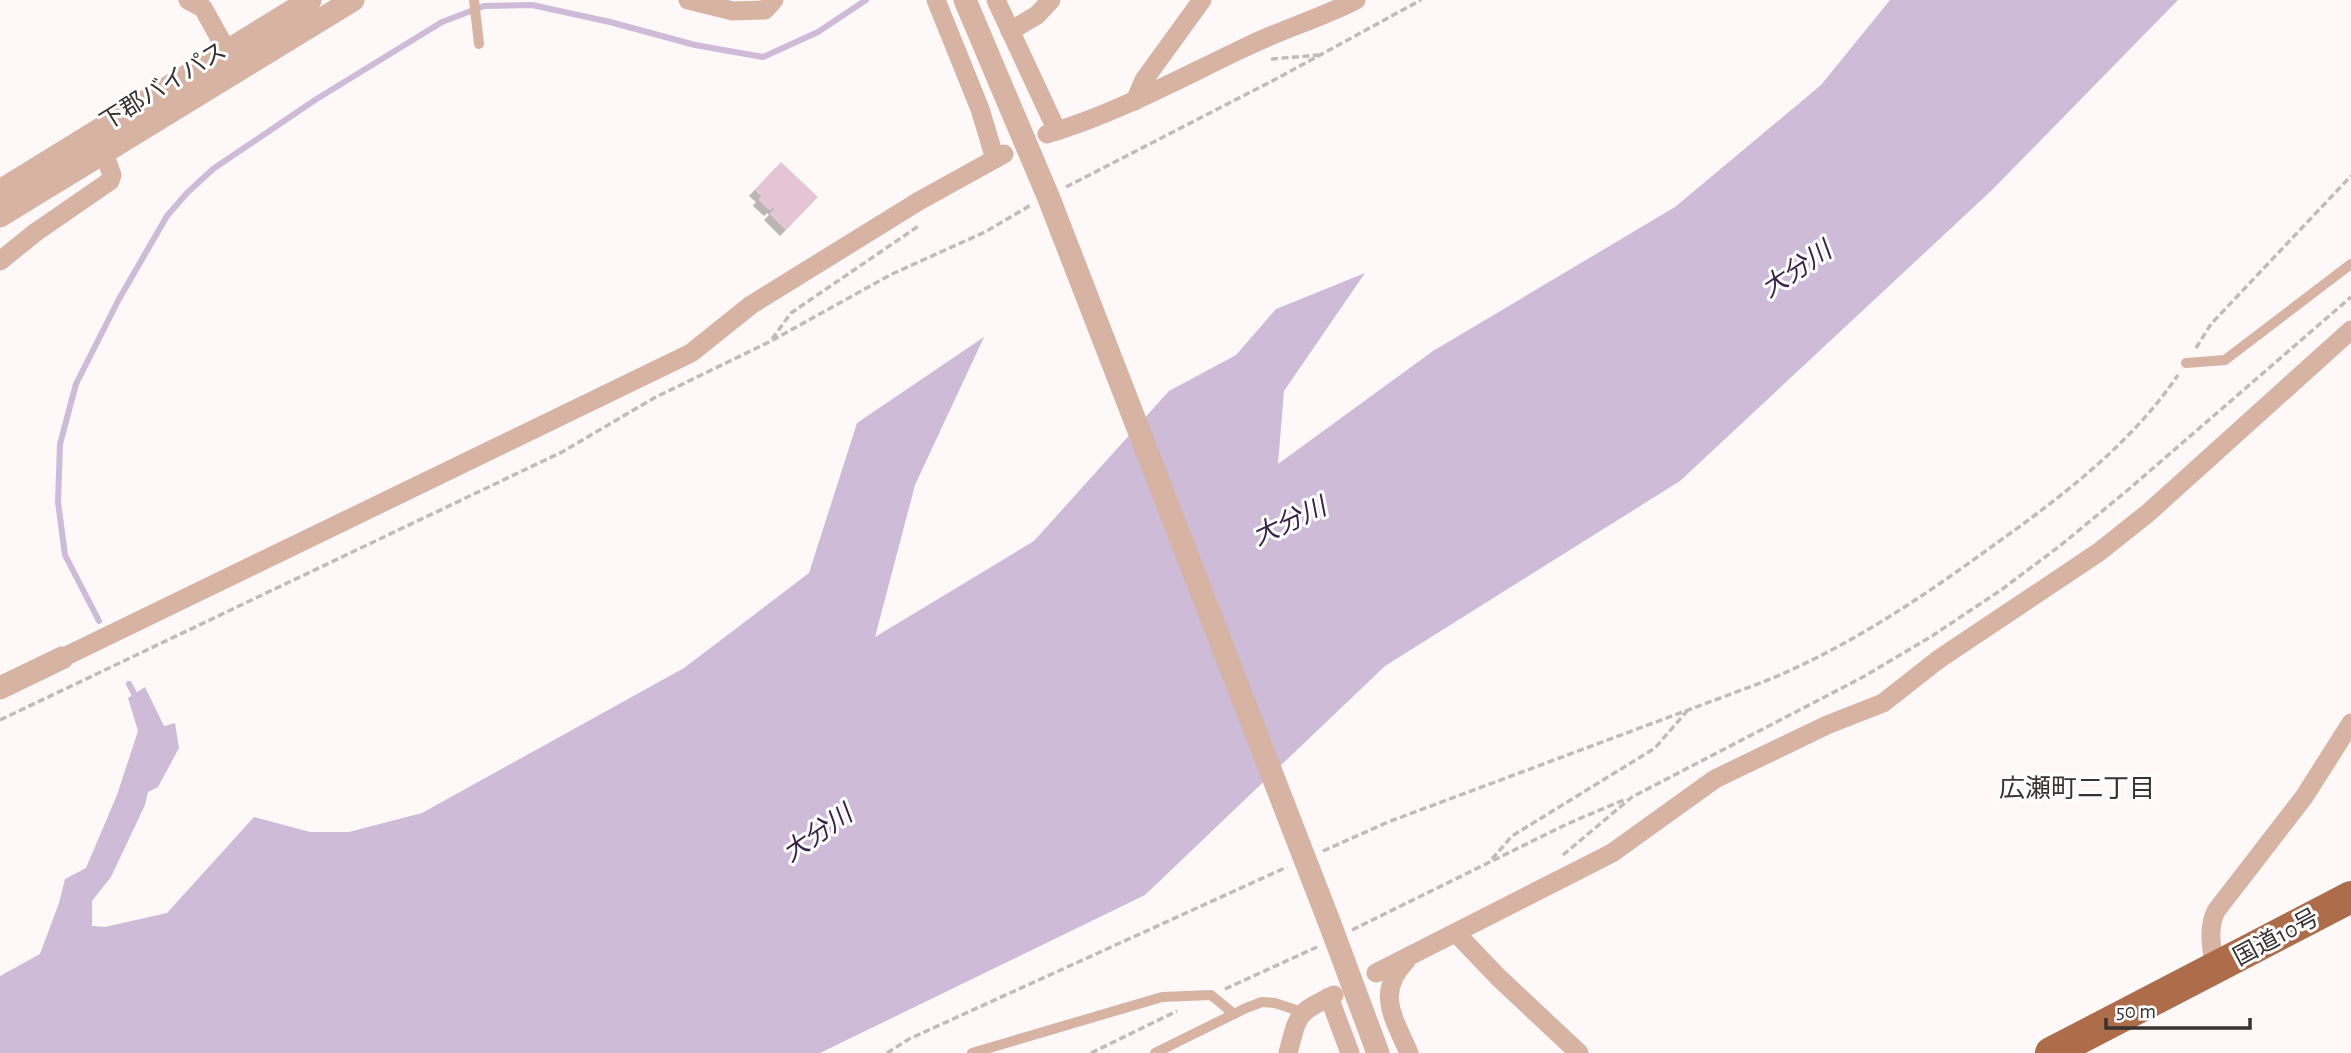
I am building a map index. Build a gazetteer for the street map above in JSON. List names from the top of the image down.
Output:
{
  "streets": {
    "highway": ["国道10号"],
    "street": ["下郡バイパス"]
  },
  "districts": ["広瀬町二丁目"],
  "water": ["大分川"],
  "scale_bar": "50 m"
}
